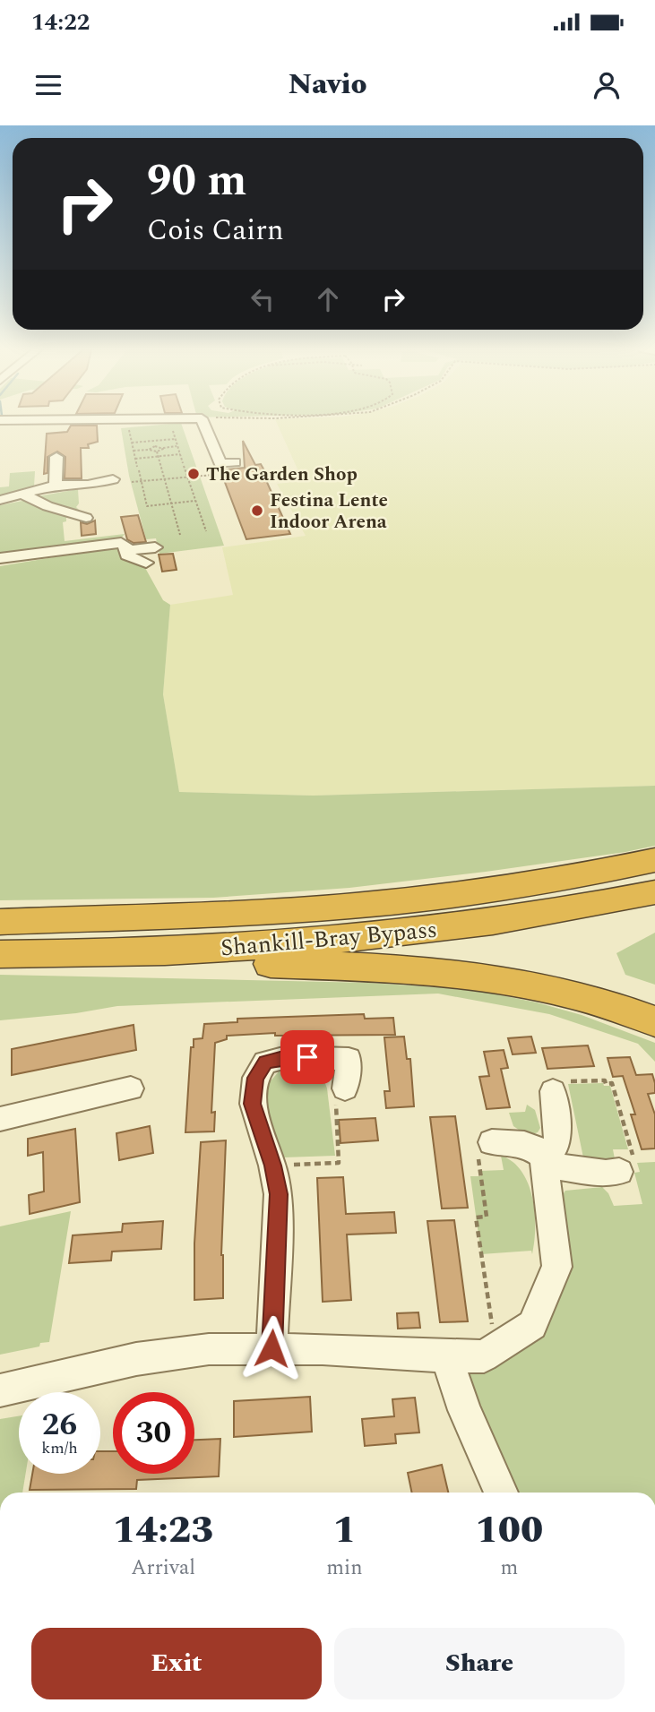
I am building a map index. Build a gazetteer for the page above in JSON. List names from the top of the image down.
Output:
{
  "streets": {
    "highway": ["Shankill-Bray Bypass"]
  },
  "places": ["The Garden Shop", "Festina Lente Indoor Arena"],
  "page": {
    "status": "14:22",
    "header": "Navio",
    "turn": ["90 m", "Cois Cairn"],
    "speed": "26 km/h",
    "limit": "30",
    "eta": [
      "14:23",
      "Arrival",
      "1",
      "min",
      "100",
      "m"
    ],
    "buttons": ["Exit", "Share"]
  }
}
